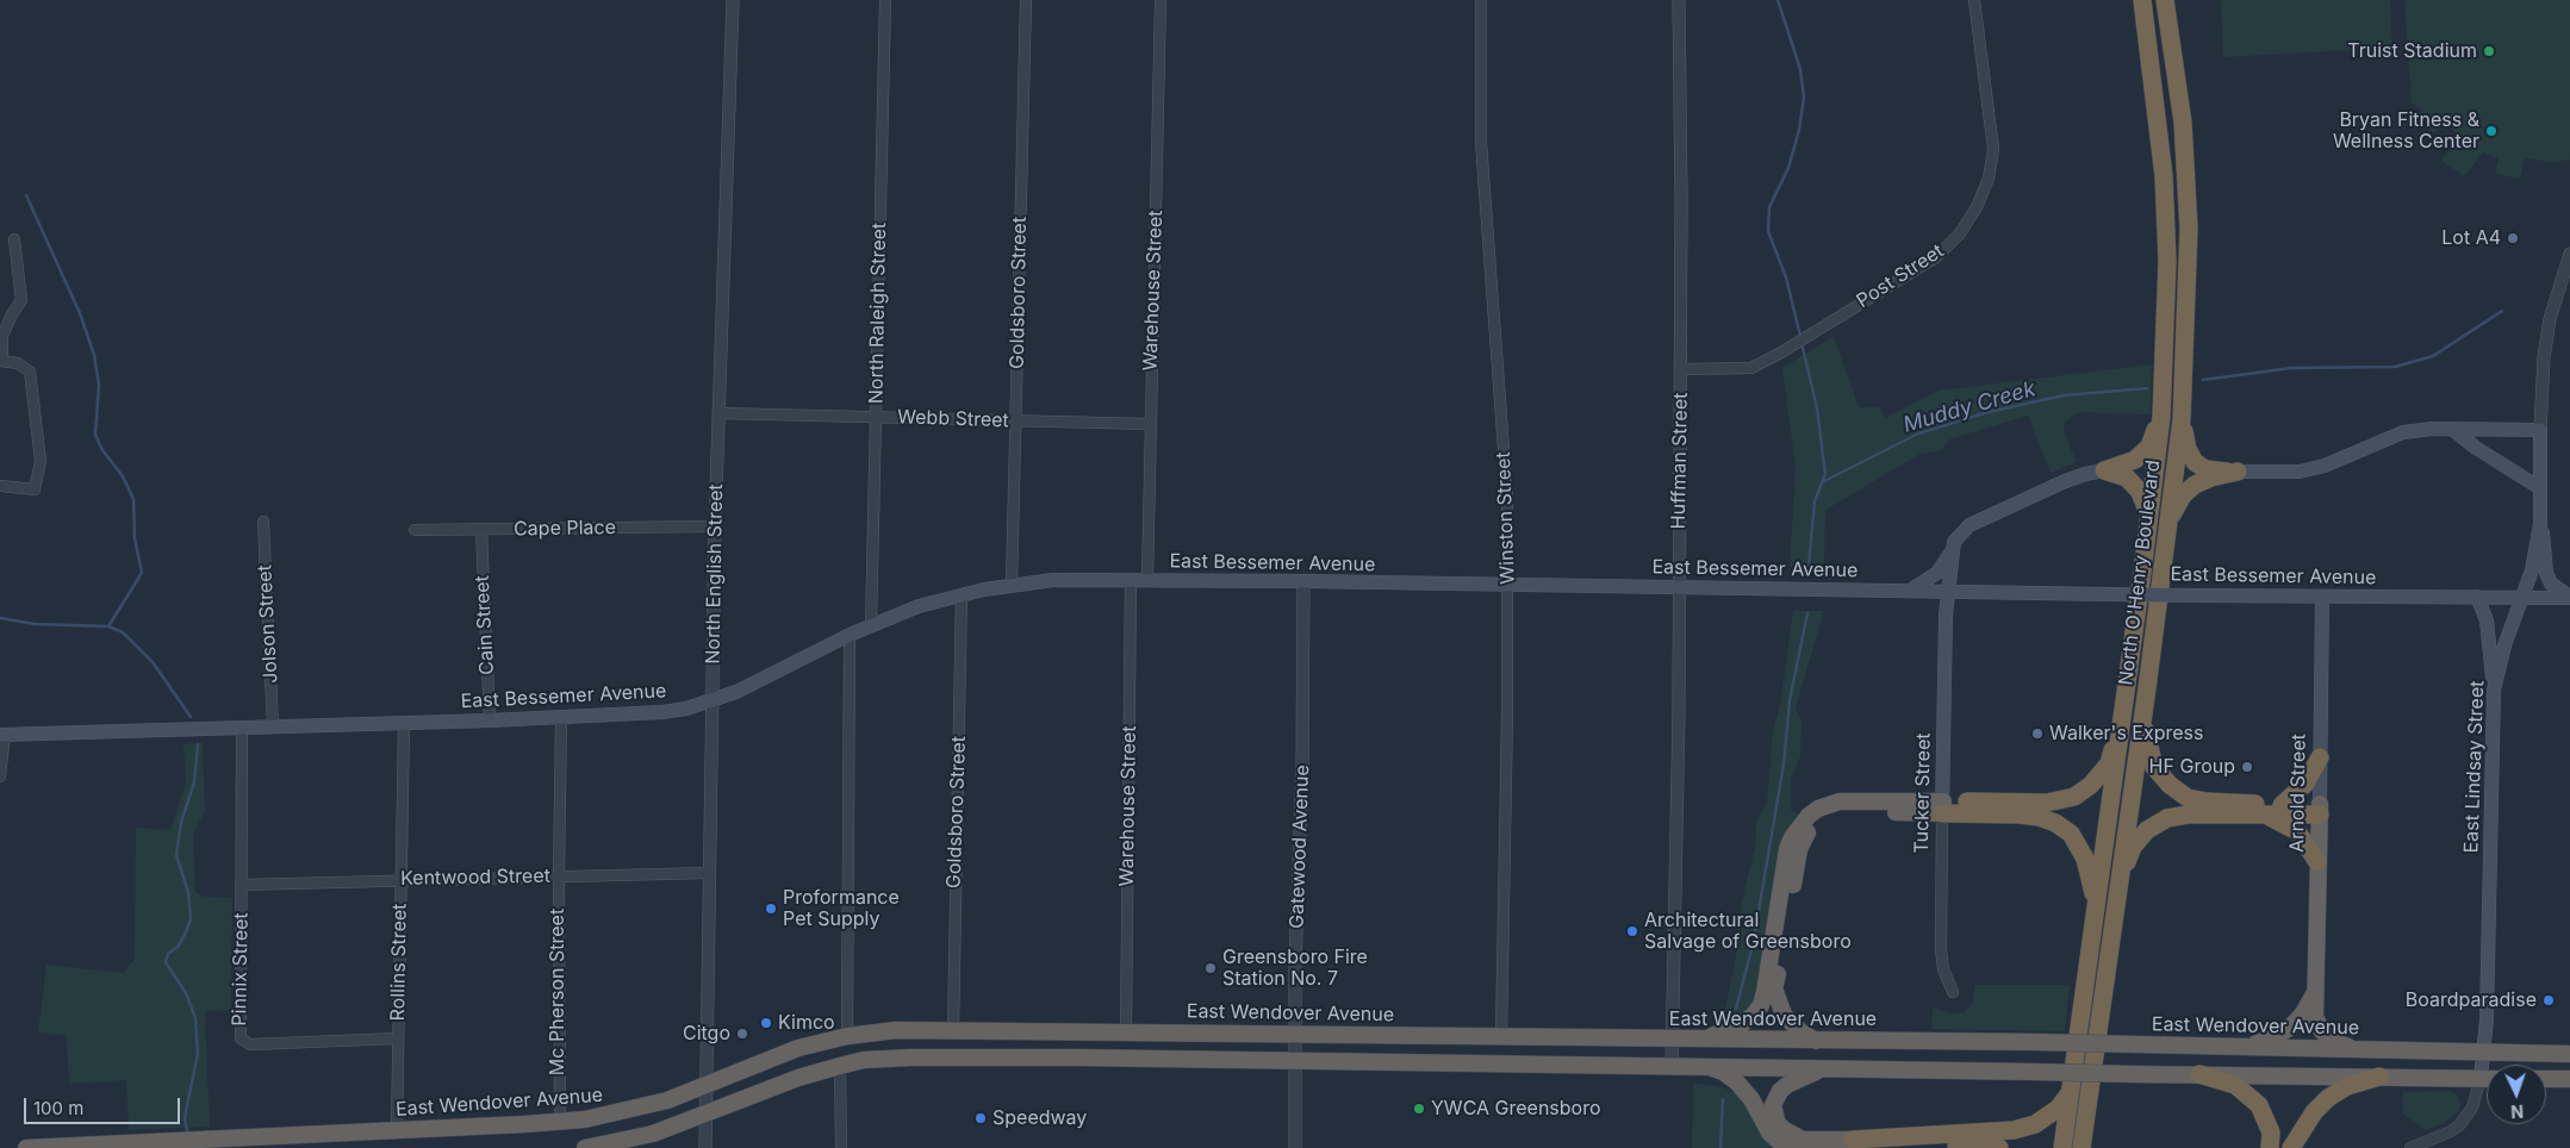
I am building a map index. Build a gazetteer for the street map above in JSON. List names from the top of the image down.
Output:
{
  "streets": {
    "highway": ["North O'Henry Boulevard", "Arnold Street", "East Wendover Avenue"],
    "main road": ["East Bessemer Avenue", "East Lindsay Street", "Tucker Street"],
    "street": [
      "Post Street",
      "Warehouse Street",
      "Goldsboro Street",
      "North Raleigh Street",
      "Webb Street",
      "Huffman Street",
      "Winston Street",
      "Cape Place",
      "North English Street",
      "Jolson Street",
      "Cain Street",
      "Gatewood Avenue",
      "Kentwood Street",
      "Rollins Street",
      "Pinnix Street",
      "Mc Pherson Street"
    ]
  },
  "crossings": [
    ["Post Street", "Huffman Street"],
    ["Warehouse Street", "Webb Street"],
    ["Warehouse Street", "East Bessemer Avenue"],
    ["Warehouse Street", "East Wendover Avenue"],
    ["Goldsboro Street", "Webb Street"],
    ["Goldsboro Street", "East Bessemer Avenue"],
    ["Goldsboro Street", "East Wendover Avenue"],
    ["North Raleigh Street", "Webb Street"],
    ["North Raleigh Street", "East Bessemer Avenue"],
    ["Webb Street", "North English Street"],
    ["Huffman Street", "East Bessemer Avenue"],
    ["Huffman Street", "East Wendover Avenue"],
    ["Winston Street", "East Bessemer Avenue"],
    ["Winston Street", "East Wendover Avenue"],
    ["Cape Place", "North English Street"],
    ["Cape Place", "Cain Street"],
    ["East Bessemer Avenue", "North English Street"],
    ["East Bessemer Avenue", "Jolson Street"],
    ["East Bessemer Avenue", "Cain Street"],
    ["East Bessemer Avenue", "East Lindsay Street"],
    ["East Bessemer Avenue", "Tucker Street"],
    ["East Bessemer Avenue", "Arnold Street"],
    ["East Bessemer Avenue", "Gatewood Avenue"],
    ["East Bessemer Avenue", "Rollins Street"],
    ["East Bessemer Avenue", "Mc Pherson Street"],
    ["North English Street", "Kentwood Street"],
    ["North English Street", "East Wendover Avenue"],
    ["East Lindsay Street", "East Wendover Avenue"],
    ["Arnold Street", "East Wendover Avenue"],
    ["Gatewood Avenue", "East Wendover Avenue"],
    ["Kentwood Street", "Rollins Street"],
    ["Kentwood Street", "Pinnix Street"],
    ["Kentwood Street", "Mc Pherson Street"],
    ["Rollins Street", "Pinnix Street"],
    ["Rollins Street", "East Wendover Avenue"],
    ["Mc Pherson Street", "East Wendover Avenue"]
  ],
  "water": ["Muddy Creek"],
  "places": [
    "Truist Stadium",
    "Bryan Fitness & Wellness Center",
    "Lot A4",
    "Walker's Express",
    "HF Group",
    "Proformance Pet Supply",
    "Architectural Salvage of Greensboro",
    "Greensboro Fire Station No. 7",
    "Boardparadise",
    "Kimco",
    "Citgo",
    "YWCA Greensboro",
    "Speedway"
  ],
  "scale_bar": "100 m",
  "north": "bottom"
}
